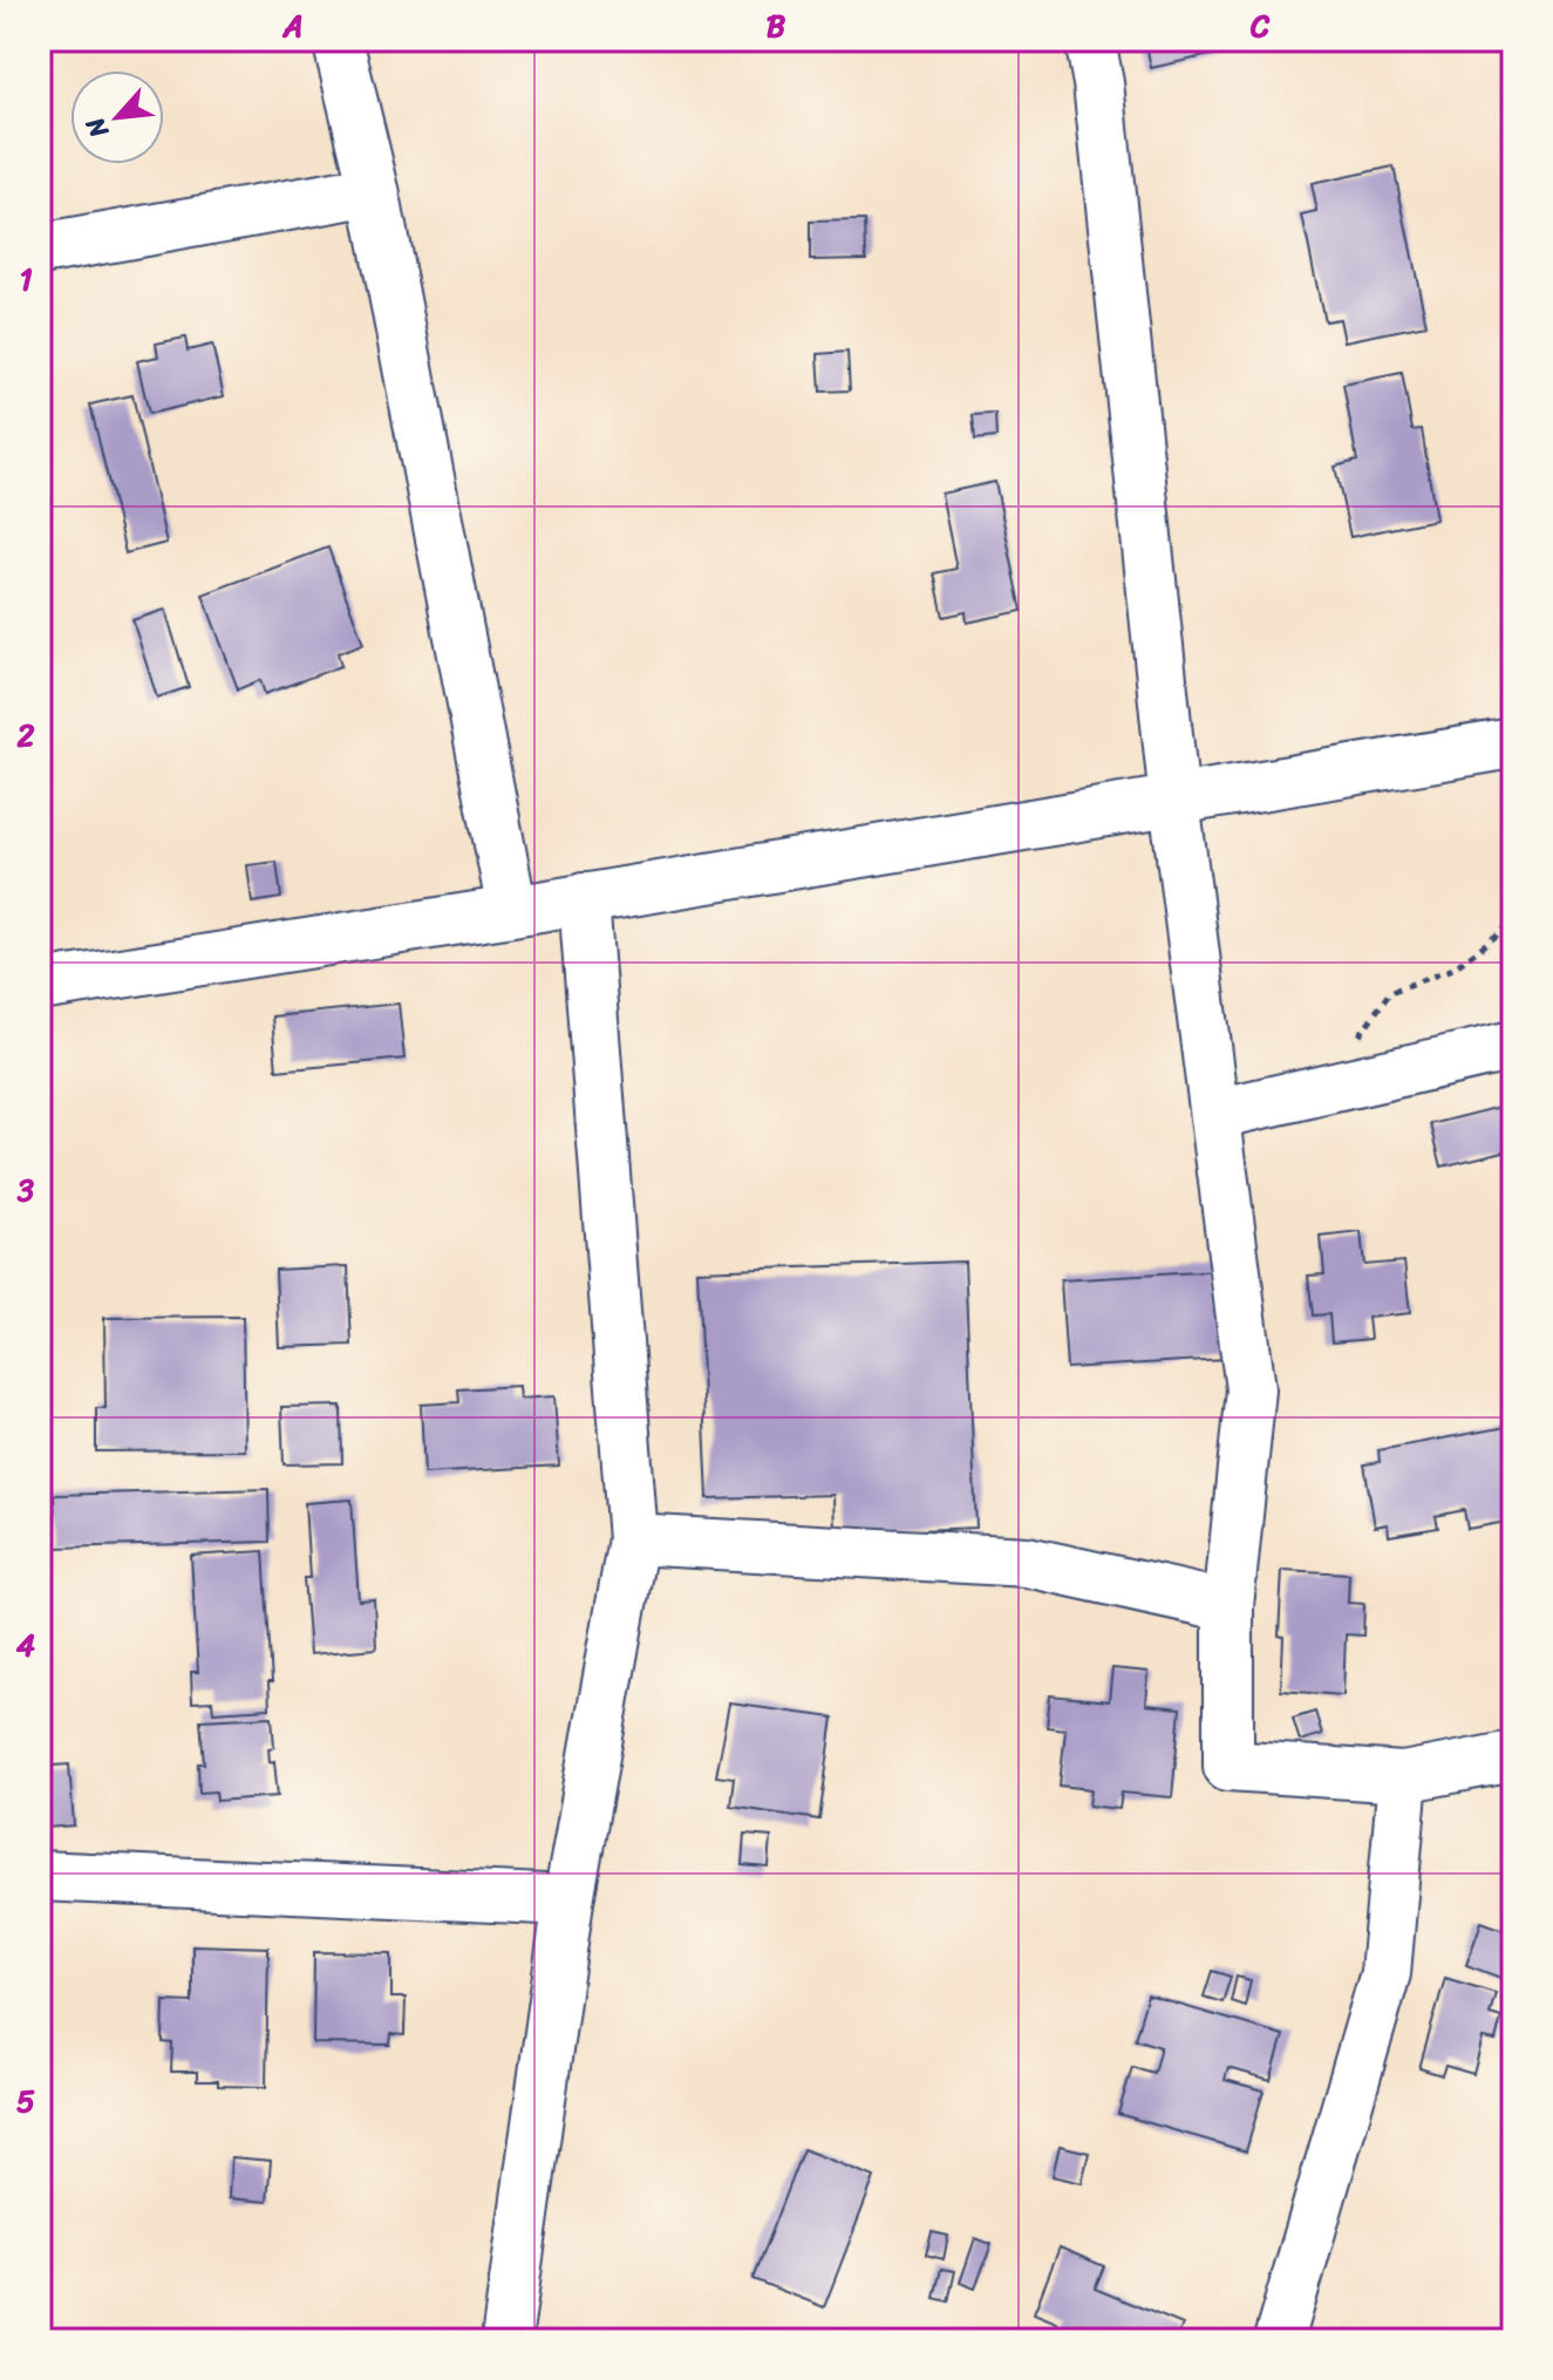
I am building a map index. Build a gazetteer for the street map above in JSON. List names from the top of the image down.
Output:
{
  "north": "bottom left",
  "grid": {
    "columns": ["A", "B", "C"],
    "rows": [
      "1",
      "2",
      "3",
      "4",
      "5"
    ]
  }
}
